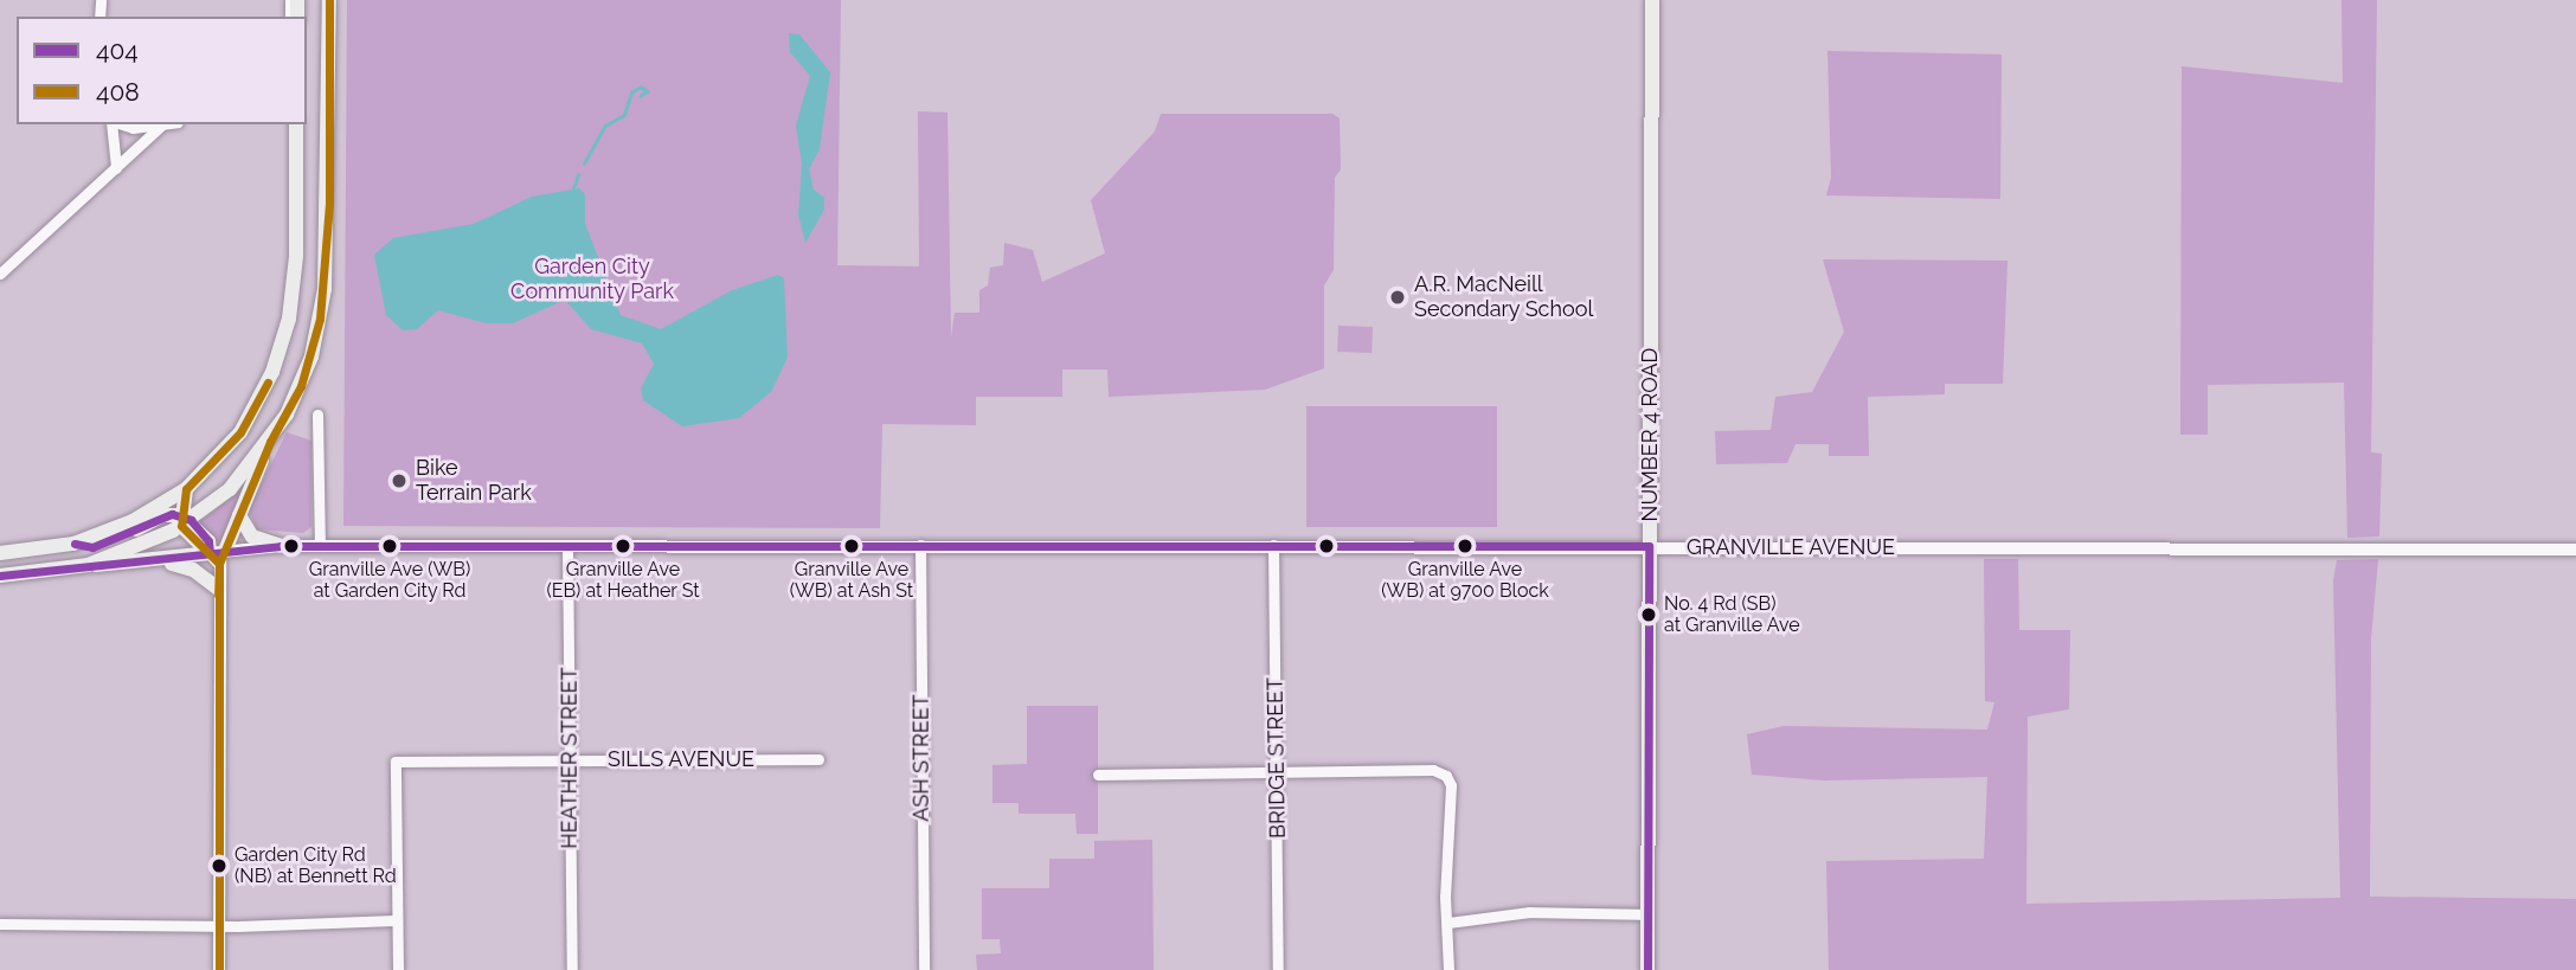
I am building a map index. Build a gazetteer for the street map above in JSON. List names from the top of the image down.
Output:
{
  "streets": {
    "main road": ["NUMBER 4 ROAD"],
    "street": [
      "GRANVILLE AVENUE",
      "HEATHER STREET",
      "ASH STREET",
      "BRIDGE STREET",
      "SILLS AVENUE"
    ]
  },
  "crossings": [
    ["NUMBER 4 ROAD", "GRANVILLE AVENUE"],
    ["GRANVILLE AVENUE", "HEATHER STREET"],
    ["GRANVILLE AVENUE", "ASH STREET"],
    ["GRANVILLE AVENUE", "BRIDGE STREET"],
    ["HEATHER STREET", "SILLS AVENUE"]
  ],
  "parks": ["Garden City Community Park"],
  "places": [
    "A.R. MacNeill Secondary School",
    "Bike Terrain Park",
    "Granville Ave (WB) at Garden City Rd",
    "Granville Ave (EB) at Heather St",
    "Granville Ave (WB) at Ash St",
    "Granville Ave (WB) at 9700 Block",
    "No. 4 Rd (SB) at Granville Ave",
    "Garden City Rd (NB) at Bennett Rd"
  ],
  "lines": ["transit line 408", "transit line 404"],
  "legend": ["404", "408"]
}
